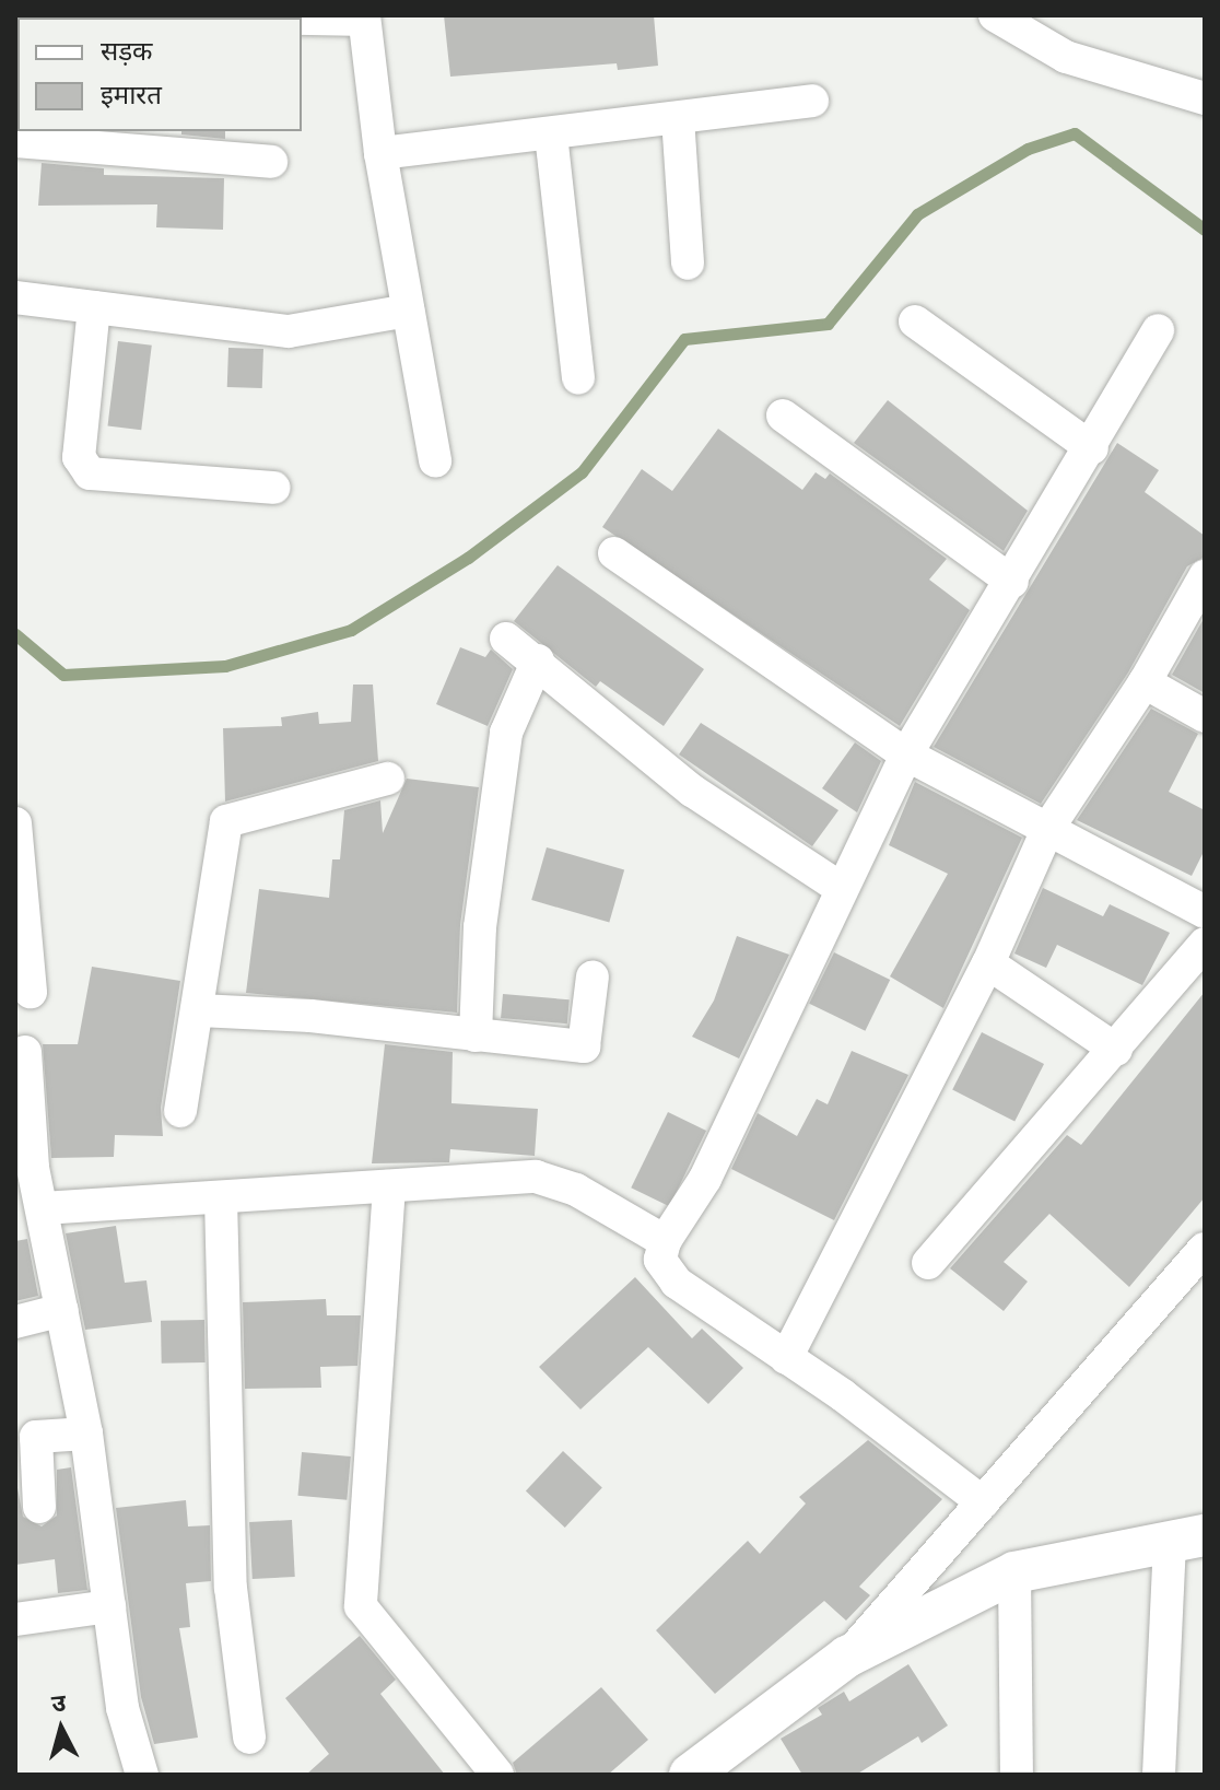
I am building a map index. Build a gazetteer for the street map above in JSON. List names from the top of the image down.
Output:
{
  "legend": ["सड़क", "इमारत"],
  "north": "top"
}
